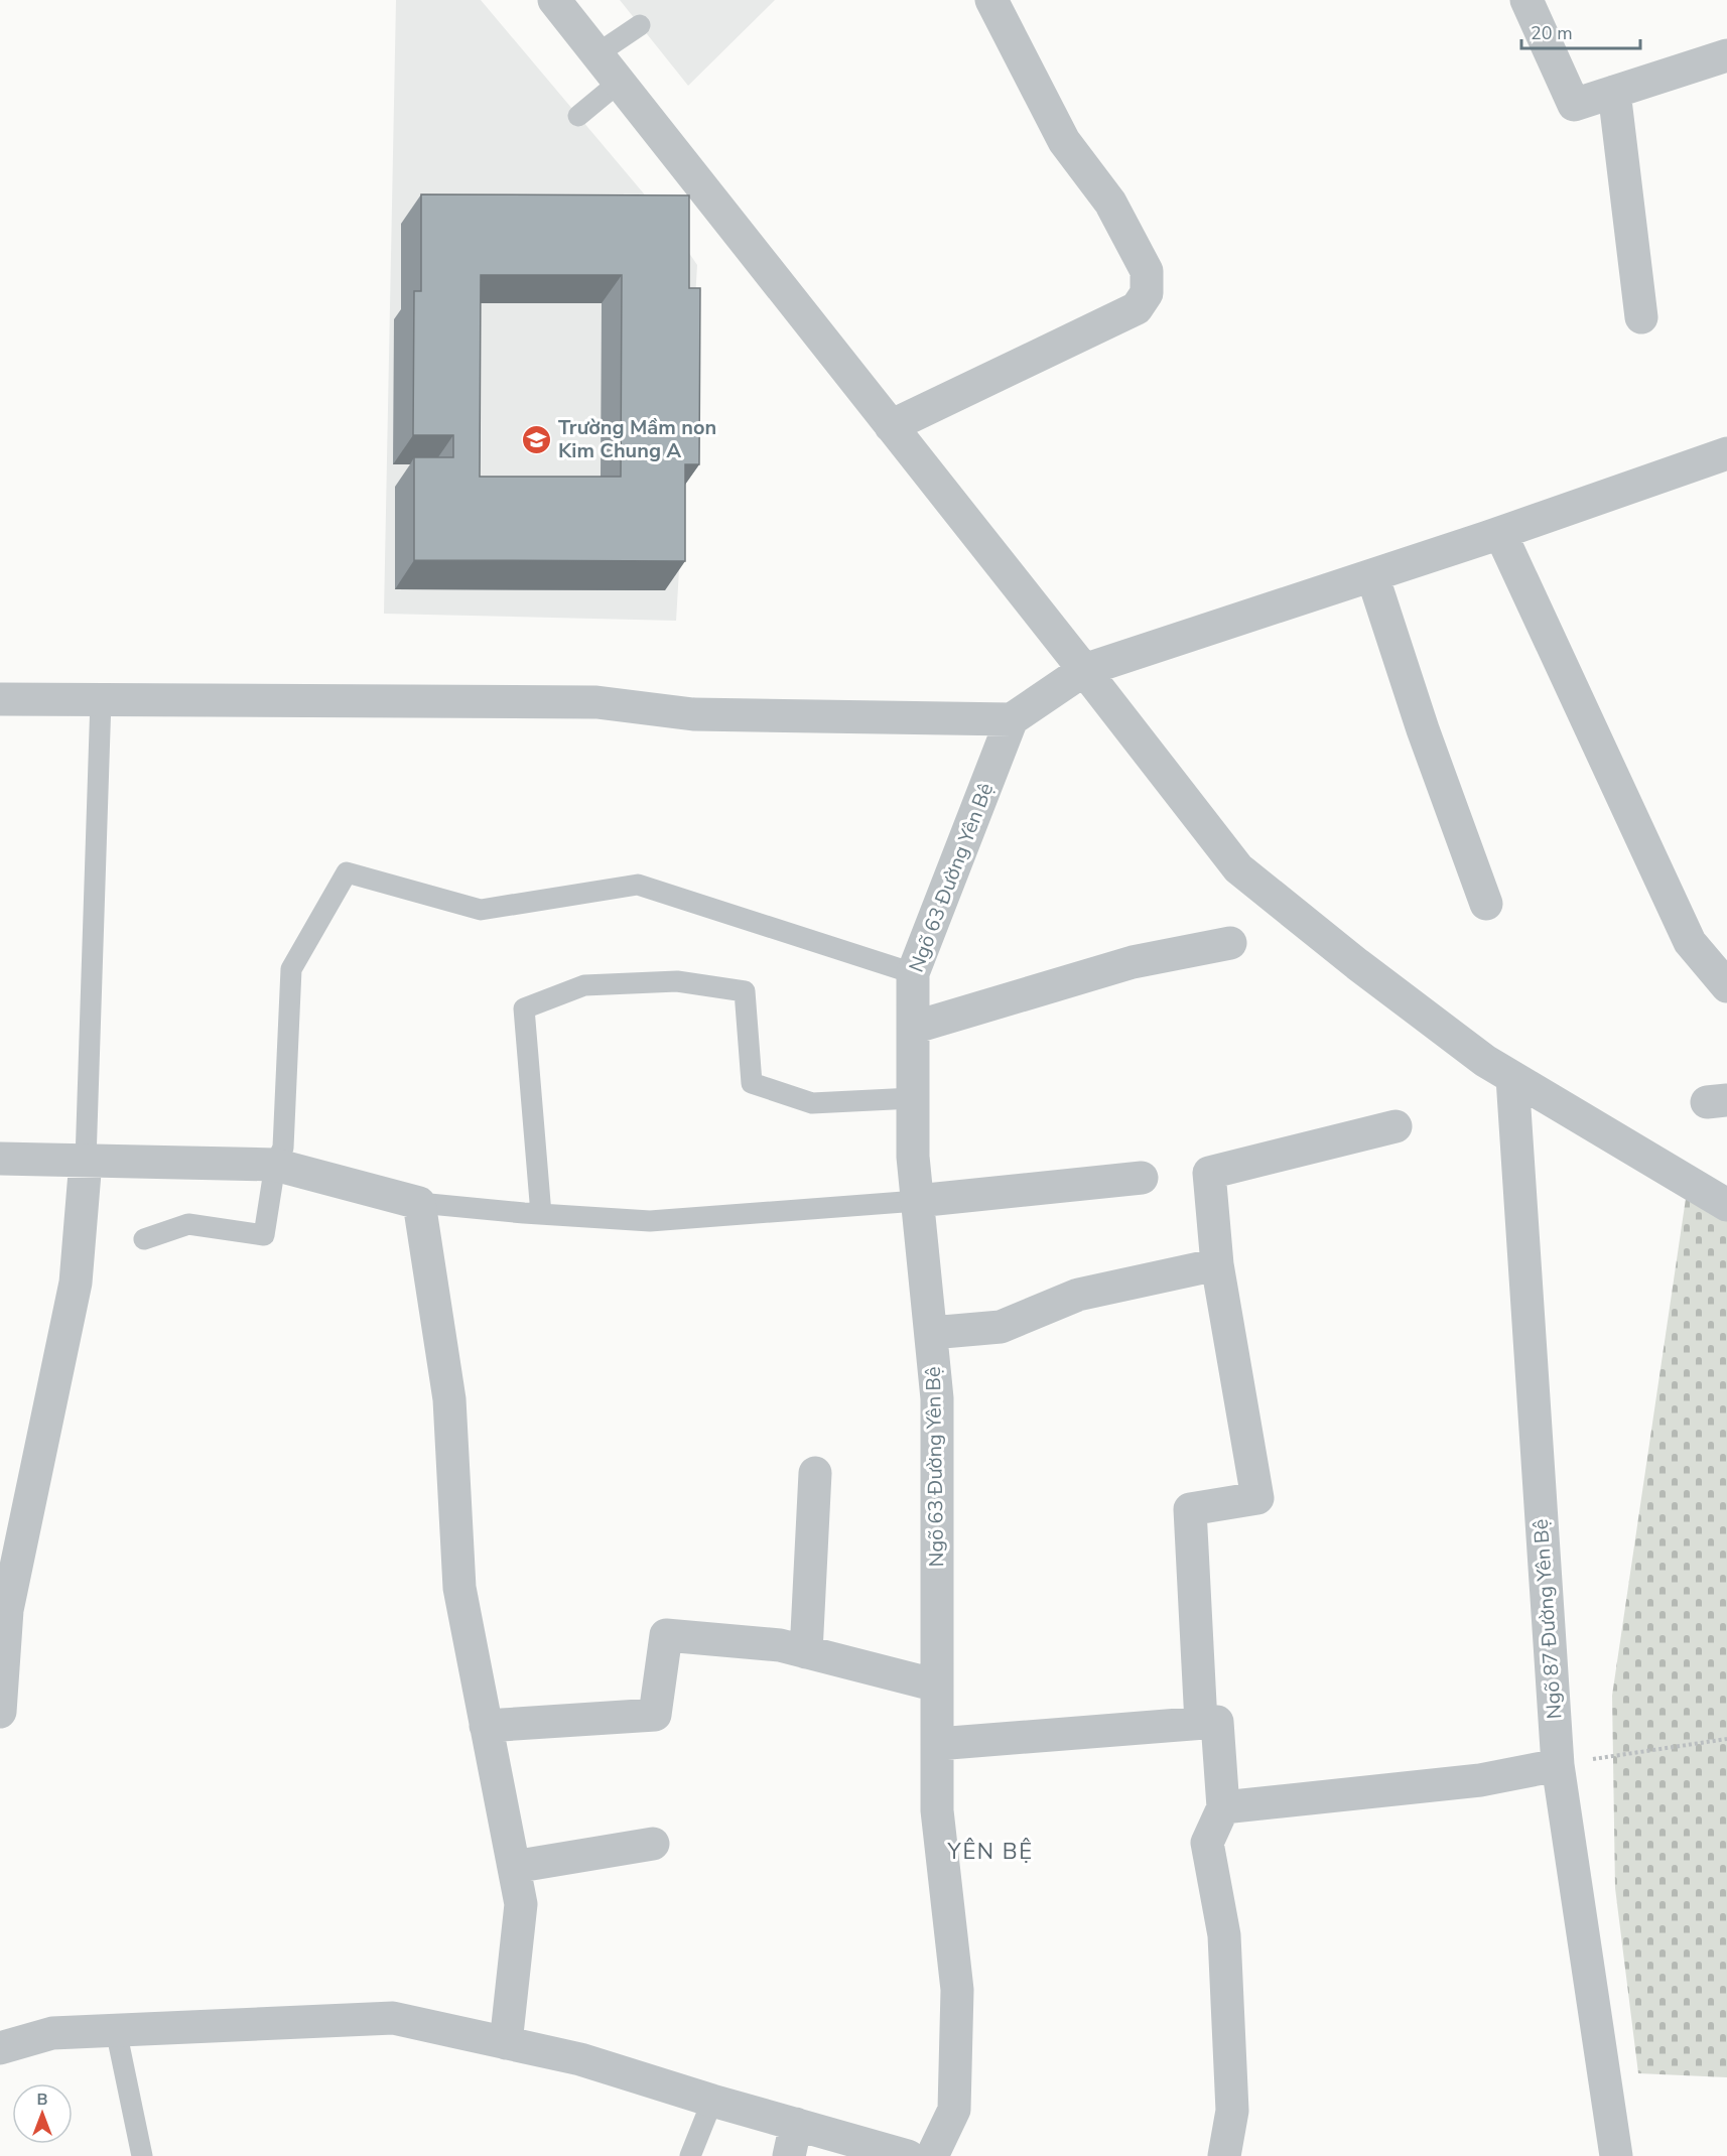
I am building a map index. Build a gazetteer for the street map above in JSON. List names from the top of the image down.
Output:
{
  "streets": {
    "street": ["Ngõ 63 Đường Yên Bệ", "Ngõ 87 Đường Yên Bệ"]
  },
  "districts": ["YÊN BỆ"],
  "places": {
    "school or university": ["Trường Mầm non Kim Chung A"]
  },
  "scale_bar": "20 m",
  "north": "top"
}
